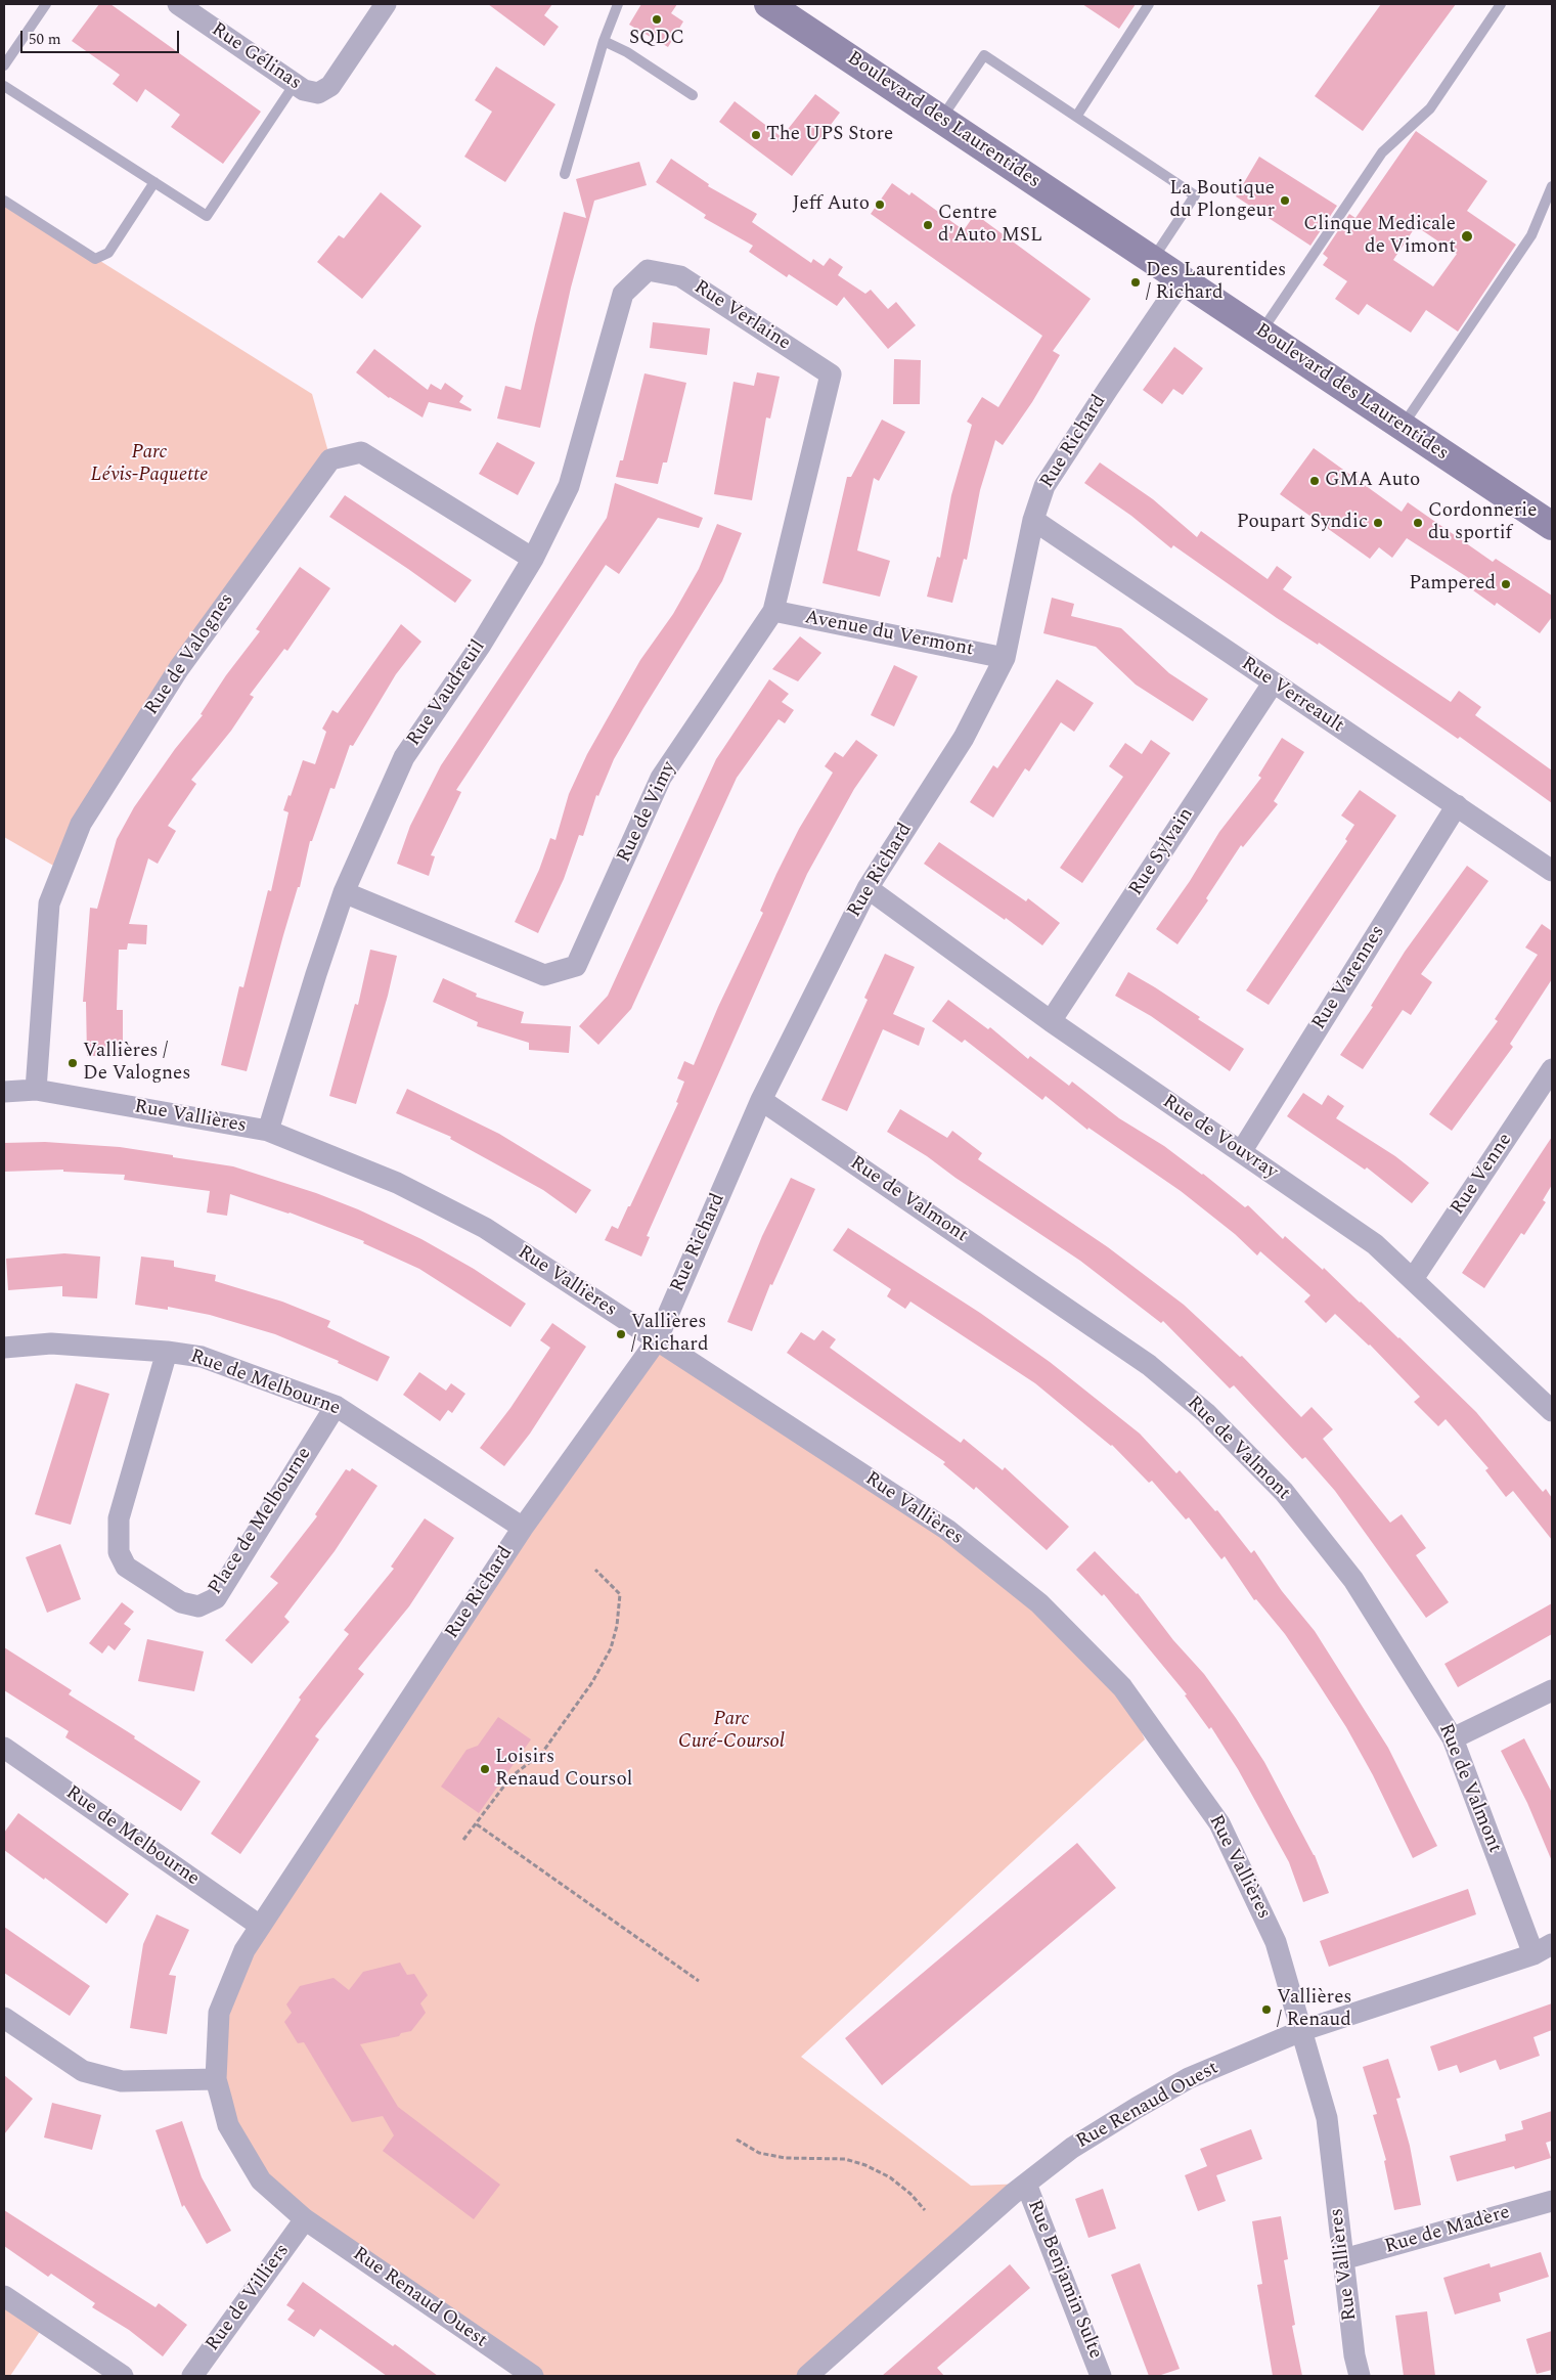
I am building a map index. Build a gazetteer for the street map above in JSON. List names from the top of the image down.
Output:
{
  "streets": {
    "main road": ["Boulevard des Laurentides"],
    "street": [
      "Rue Gélinas",
      "Rue Verlaine",
      "Rue Richard",
      "Avenue du Vermont",
      "Rue de Valognes",
      "Rue Vaudreuil",
      "Rue Verreault",
      "Rue de Vimy",
      "Rue Sylvain",
      "Rue Varennes",
      "Rue Vallières",
      "Rue de Vouvray",
      "Rue Venne",
      "Rue de Valmont",
      "Rue de Melbourne",
      "Place de Melbourne",
      "Rue Renaud Ouest",
      "Rue de Madère",
      "Rue Benjamin Sulte",
      "Rue de Villiers"
    ]
  },
  "crossings": [
    ["Boulevard des Laurentides", "Rue Richard"],
    ["Rue Verlaine", "Rue Vaudreuil"],
    ["Rue Verlaine", "Rue de Vimy"],
    ["Rue Richard", "Avenue du Vermont"],
    ["Rue Richard", "Rue Verreault"],
    ["Rue Richard", "Rue Vallières"],
    ["Rue Richard", "Rue de Vouvray"],
    ["Rue Richard", "Rue de Valmont"],
    ["Rue Richard", "Rue de Melbourne"],
    ["Rue Richard", "Rue Renaud Ouest"],
    ["Rue Richard", "Rue de Villiers"],
    ["Avenue du Vermont", "Rue de Vimy"],
    ["Rue de Valognes", "Rue Vaudreuil"],
    ["Rue de Valognes", "Rue Vallières"],
    ["Rue Vaudreuil", "Rue de Vimy"],
    ["Rue Vaudreuil", "Rue Vallières"],
    ["Rue Verreault", "Rue Sylvain"],
    ["Rue Verreault", "Rue Varennes"],
    ["Rue Sylvain", "Rue de Vouvray"],
    ["Rue Varennes", "Rue de Vouvray"],
    ["Rue Vallières", "Rue Renaud Ouest"],
    ["Rue Vallières", "Rue de Madère"],
    ["Rue de Vouvray", "Rue Venne"],
    ["Rue de Valmont", "Rue Renaud Ouest"],
    ["Rue de Melbourne", "Place de Melbourne"],
    ["Rue Renaud Ouest", "Rue Benjamin Sulte"],
    ["Rue Renaud Ouest", "Rue de Villiers"]
  ],
  "parks": ["Parc Lévis-Paquette", "Parc Curé-Coursol"],
  "places": [
    "SQDC",
    "The UPS Store",
    "La Boutique du Plongeur",
    "Jeff Auto",
    "Centre d'Auto MSL",
    "Clinque Medicale de Vimont",
    "Des Laurentides / Richard",
    "GMA Auto",
    "Poupart Syndic",
    "Cordonnerie du sportif",
    "Pampered",
    "Vallières / De Valognes",
    "Vallières / Richard",
    "Loisirs Renaud Coursol",
    "Vallières / Renaud"
  ],
  "scale_bar": "50 m"
}
